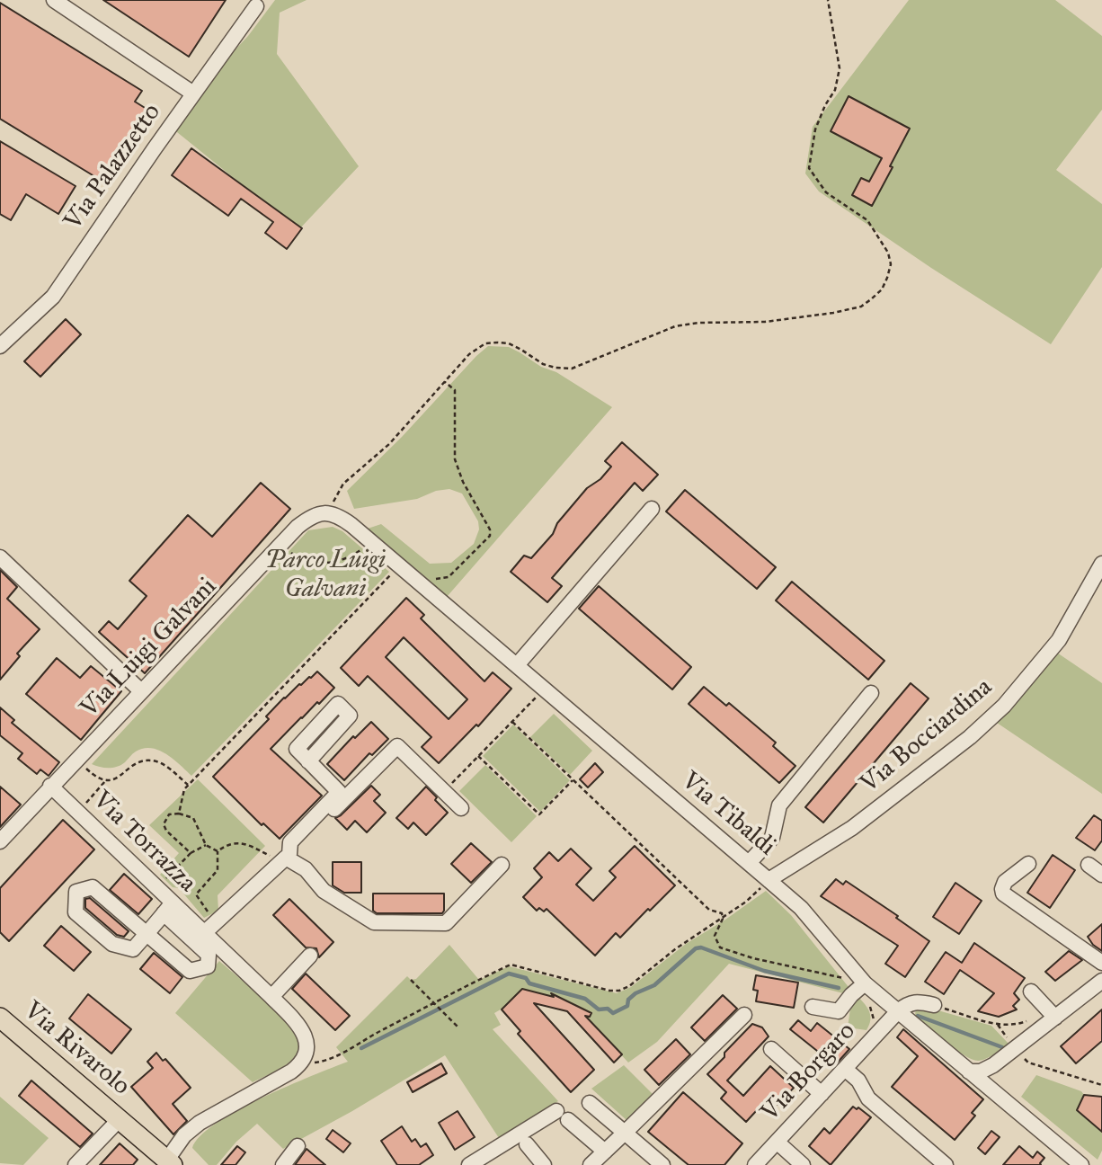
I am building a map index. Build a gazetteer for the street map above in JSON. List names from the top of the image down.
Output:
{
  "streets": {
    "main road": ["Via Rivarolo"],
    "street": [
      "Via Palazzetto",
      "Via Luigi Galvani",
      "Via Bocciardina",
      "Via Tibaldi",
      "Via Torrazza",
      "Via Borgaro"
    ]
  },
  "crossings": [
    ["Via Luigi Galvani", "Via Tibaldi"],
    ["Via Luigi Galvani", "Via Torrazza"],
    ["Via Bocciardina", "Via Tibaldi"],
    ["Via Tibaldi", "Via Borgaro"]
  ],
  "parks": ["Parco Luigi Galvani"]
}
